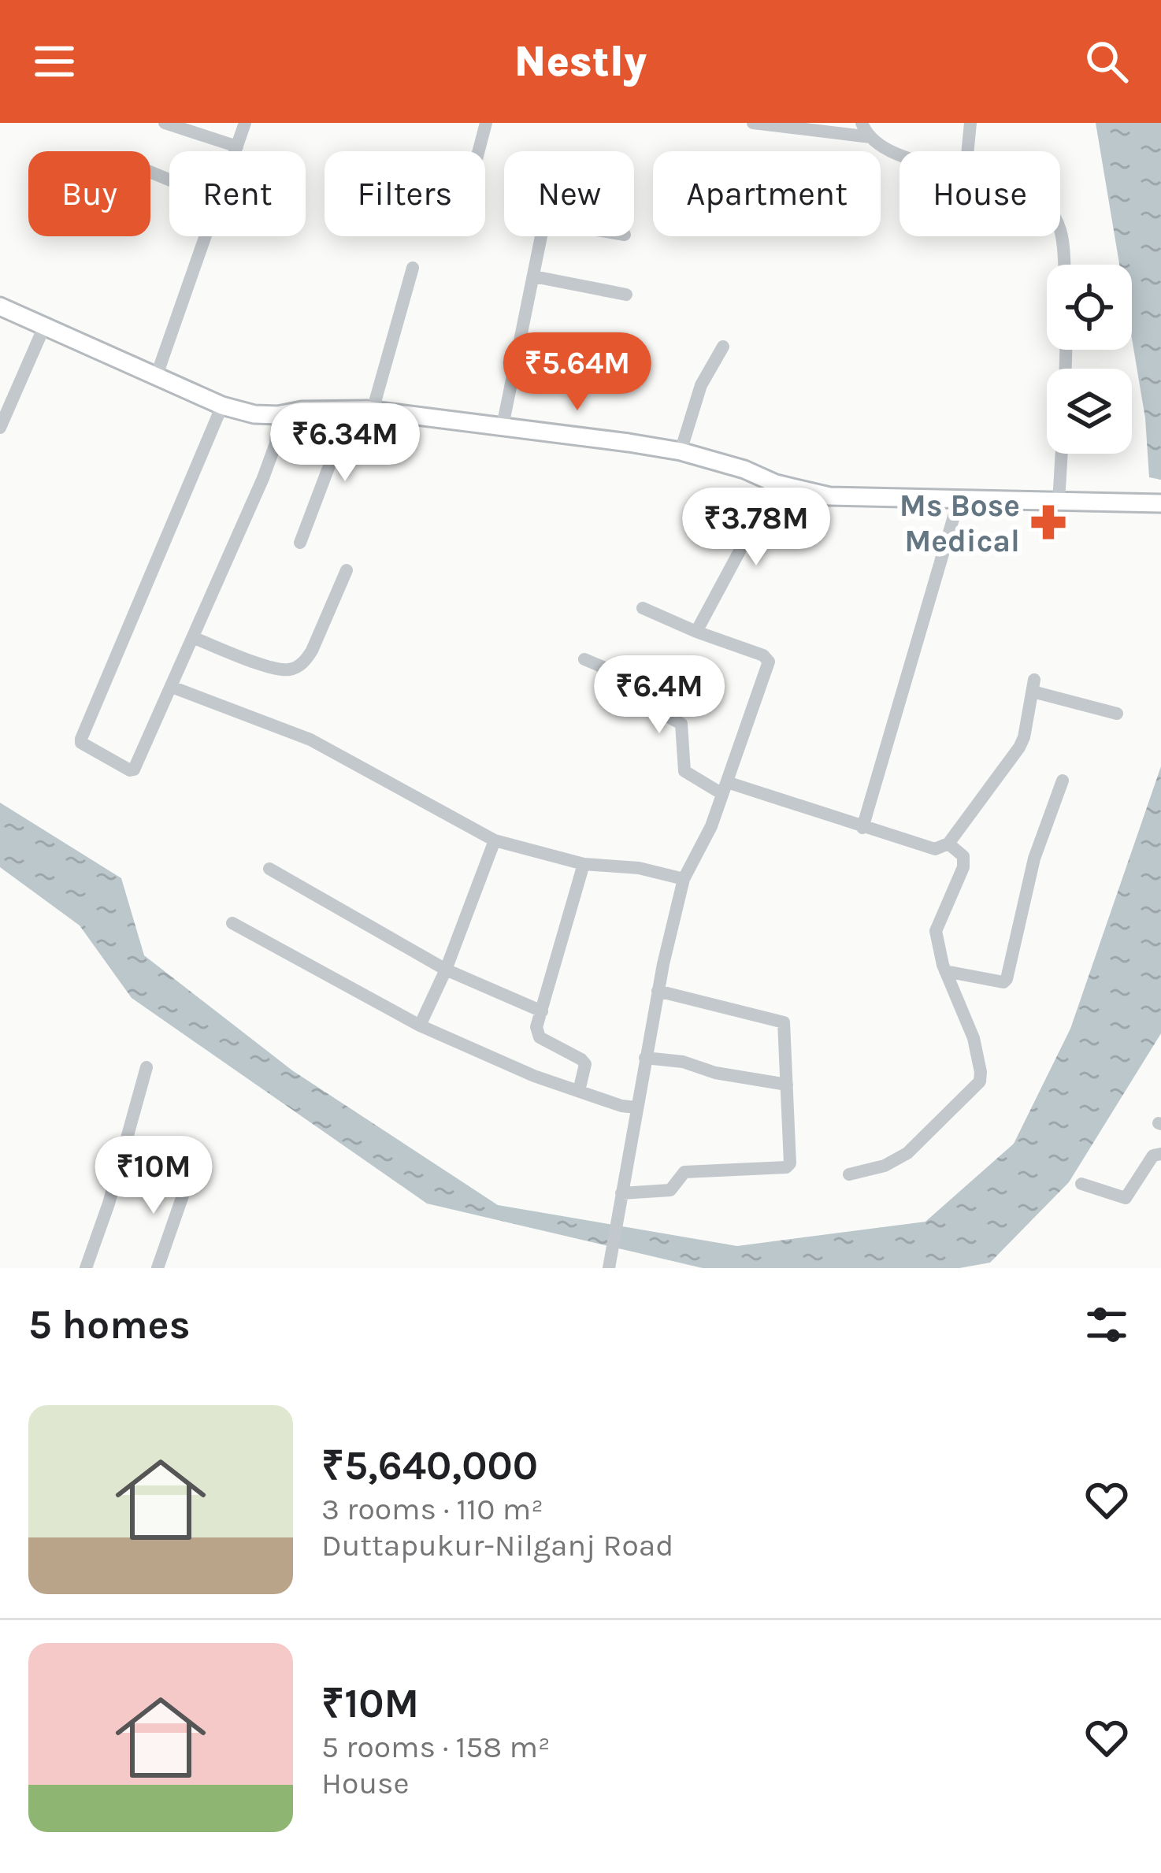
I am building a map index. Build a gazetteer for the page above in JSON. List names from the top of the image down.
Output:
{
  "places": {
    "pharmacy": ["Ms Bose Medical"]
  },
  "page": {
    "header": "Nestly",
    "chip": [
      "Buy",
      "Rent",
      "Filters",
      "New",
      "Apartment",
      "House"
    ],
    "price": [
      "₹5.64M",
      "₹6.34M",
      "₹3.78M",
      "₹6.4M",
      "₹10M"
    ],
    "heading": "5 homes",
    "list": [
      {
        "name": "₹5,640,000",
        "note": "3 rooms · 110 m² · Duttapukur-Nilganj Road"
      },
      {
        "name": "₹10M",
        "note": "5 rooms · 158 m² · House"
      }
    ]
  }
}
